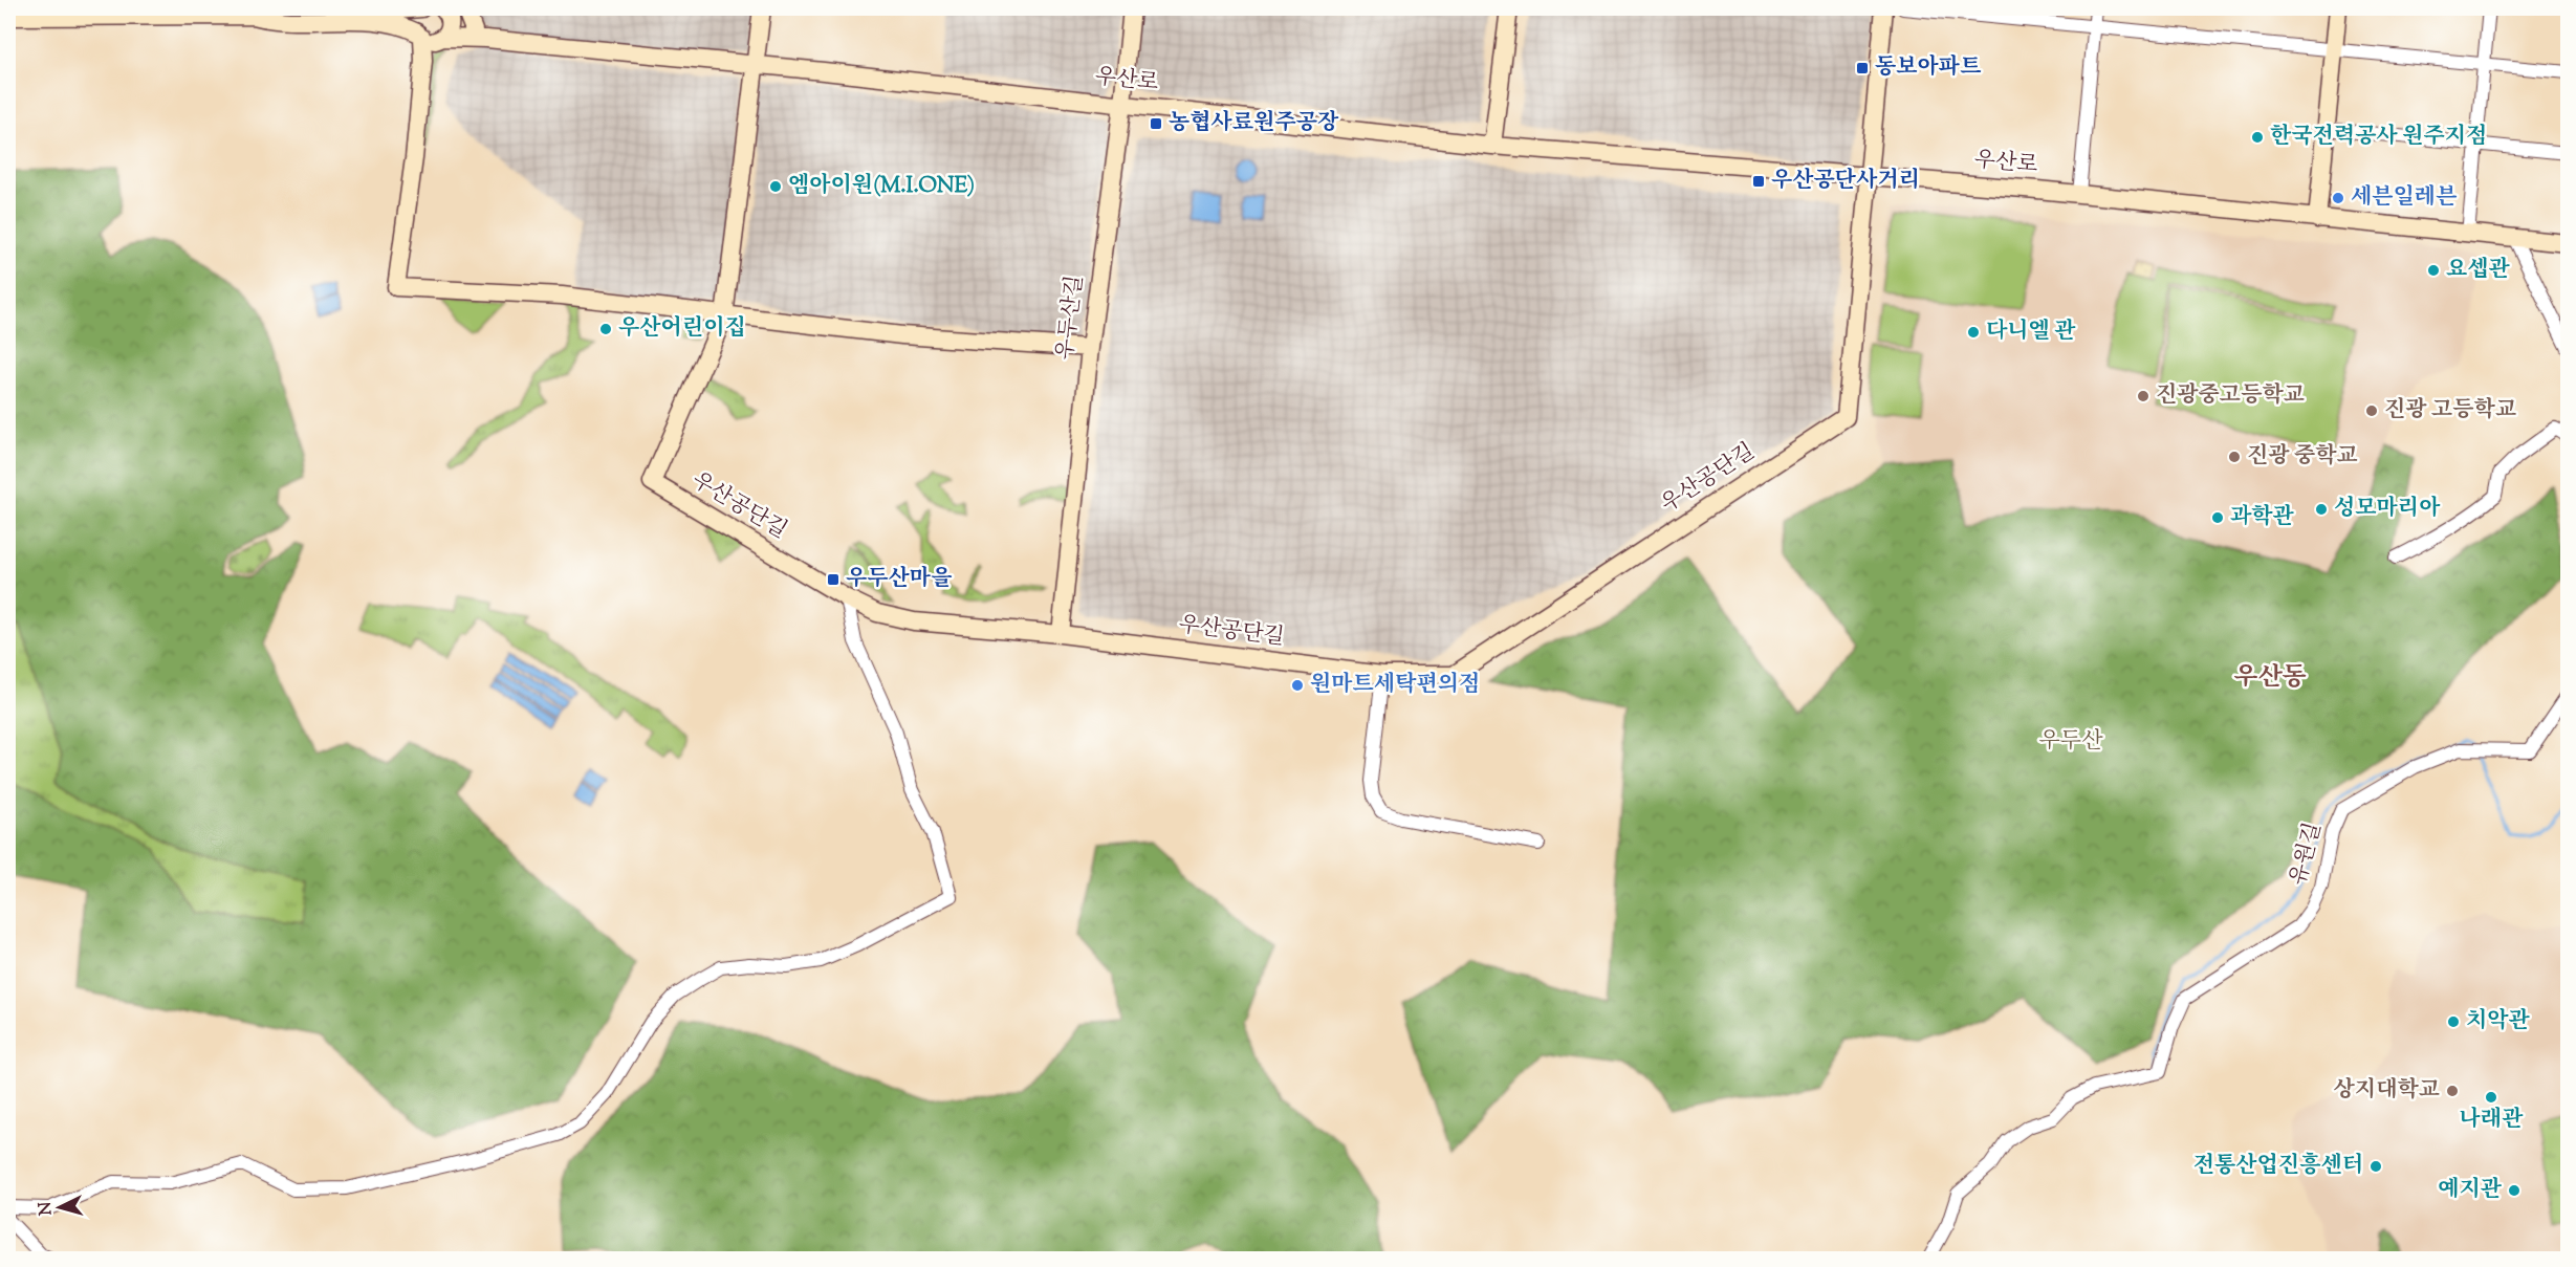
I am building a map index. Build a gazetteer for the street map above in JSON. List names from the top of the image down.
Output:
{
  "streets": {
    "street": [
      "우산로",
      "우두산길",
      "우산공단길",
      "유원길"
    ]
  },
  "crossings": [
    ["우산로", "우두산길"],
    ["우산로", "우산공단길"],
    ["우두산길", "우산공단길"]
  ],
  "districts": ["우산동"],
  "parks": ["우두산"],
  "places": {
    "transit": [
      "동보아파트",
      "농협사료원주공장",
      "우산공단사거리",
      "우두산마을"
    ],
    "other": [
      "한국전력공사 원주지점",
      "엠아이원(M.I.ONE)",
      "세븐일레븐",
      "요셉관",
      "우산어린이집",
      "다니엘 관",
      "진광중고등학교",
      "진광 고등학교",
      "진광 중학교",
      "성모마리아",
      "과학관",
      "원마트세탁편의점",
      "치악관",
      "상지대학교",
      "나래관",
      "전통산업진흥센터",
      "예지관"
    ]
  },
  "north": "left"
}
